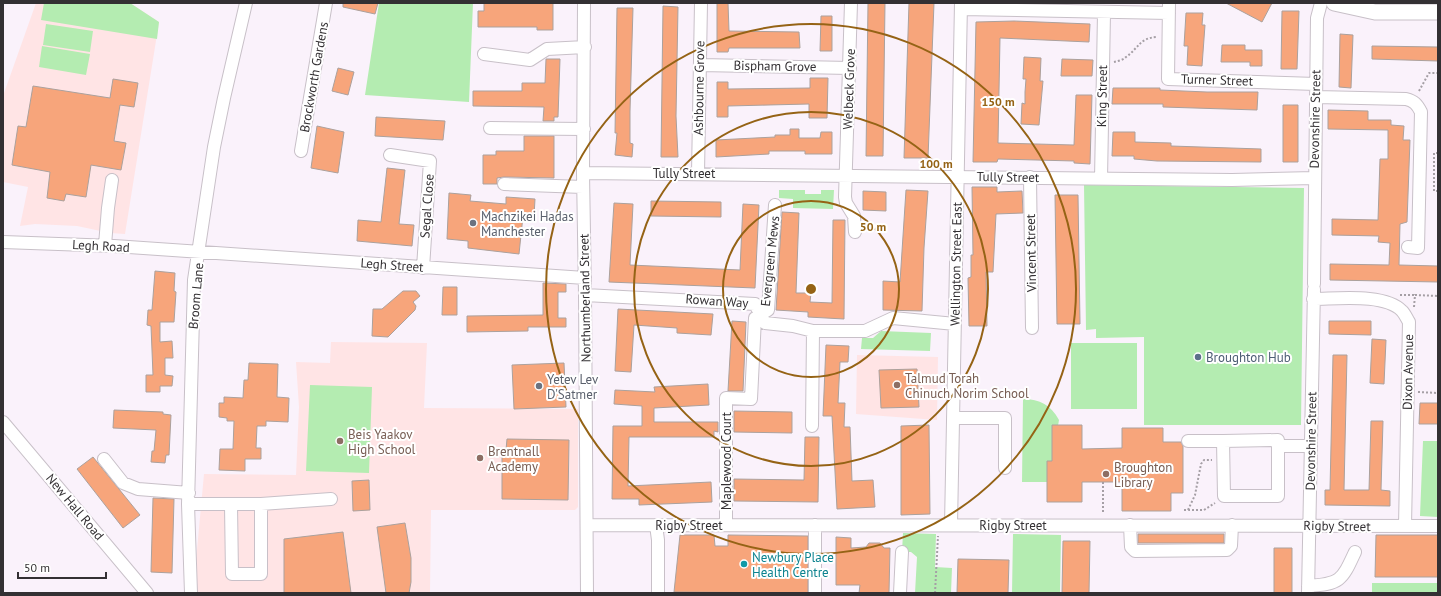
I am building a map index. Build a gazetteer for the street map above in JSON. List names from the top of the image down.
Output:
{
  "streets": {
    "street": [
      "Bispham Grove",
      "Brockworth Gardens",
      "Turner Street",
      "Ashbourne Grove",
      "Welbeck Grove",
      "King Street",
      "Devonshire Street",
      "Tully Street",
      "Segal Close",
      "Legh Road",
      "Vincent Street",
      "Evergreen Mews",
      "Wellington Street East",
      "Legh Street",
      "Broom Lane",
      "Northumberland Street",
      "Rowan Way",
      "Dixon Avenue",
      "Maplewood Court",
      "New Hall Road",
      "Rigby Street"
    ]
  },
  "crossings": [
    ["Bispham Grove", "Ashbourne Grove"],
    ["Bispham Grove", "Welbeck Grove"],
    ["Turner Street", "Devonshire Street"],
    ["Ashbourne Grove", "Tully Street"],
    ["Welbeck Grove", "Tully Street"],
    ["King Street", "Tully Street"],
    ["Devonshire Street", "Tully Street"],
    ["Devonshire Street", "Dixon Avenue"],
    ["Devonshire Street", "Rigby Street"],
    ["Tully Street", "Vincent Street"],
    ["Tully Street", "Wellington Street East"],
    ["Tully Street", "Northumberland Street"],
    ["Segal Close", "Legh Street"],
    ["Legh Road", "Legh Street"],
    ["Legh Road", "Broom Lane"],
    ["Evergreen Mews", "Rowan Way"],
    ["Evergreen Mews", "Maplewood Court"],
    ["Wellington Street East", "Rigby Street"],
    ["Legh Street", "Broom Lane"],
    ["Legh Street", "Northumberland Street"],
    ["Northumberland Street", "Rowan Way"],
    ["Northumberland Street", "Rigby Street"],
    ["Rowan Way", "Maplewood Court"],
    ["Dixon Avenue", "Rigby Street"],
    ["Maplewood Court", "Rigby Street"]
  ],
  "places": [
    "Machzikei Hadas Manchester",
    "Broughton Hub",
    "Talmud Torah Chinuch Norim School",
    "Yetev Lev D'Satmer",
    "Beis Yaakov High School",
    "Brentnall Academy",
    "Broughton Library",
    "Newbury Place Health Centre"
  ],
  "scale_bar": "50 m",
  "rings": ["150 m", "100 m", "50 m"]
}
